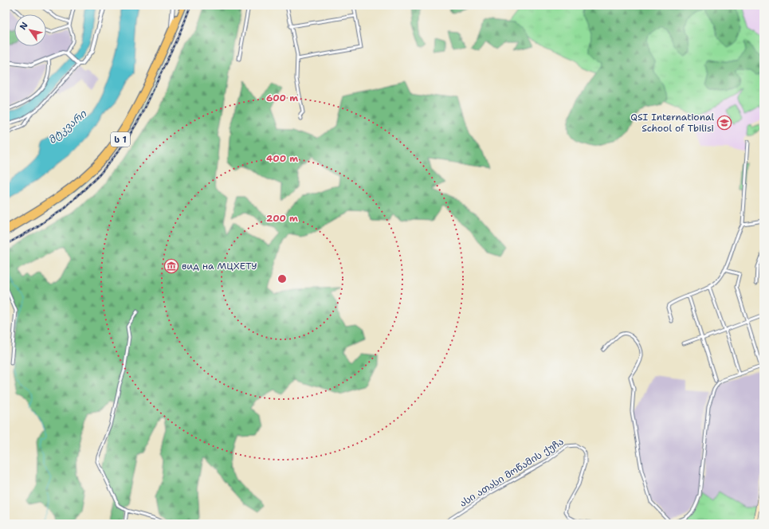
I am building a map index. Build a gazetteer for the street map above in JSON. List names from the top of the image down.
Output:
{
  "streets": {
    "highway": ["ს 1"],
    "street": ["ასი ათასი მოწამის ქუჩა"]
  },
  "water": ["მტკვარი"],
  "places": {
    "school or university": ["QSI International School of Tbilisi"],
    "museum": ["вид на МЦХЕТУ"]
  },
  "north": "top left",
  "rings": ["600 m", "400 m", "200 m"]
}
